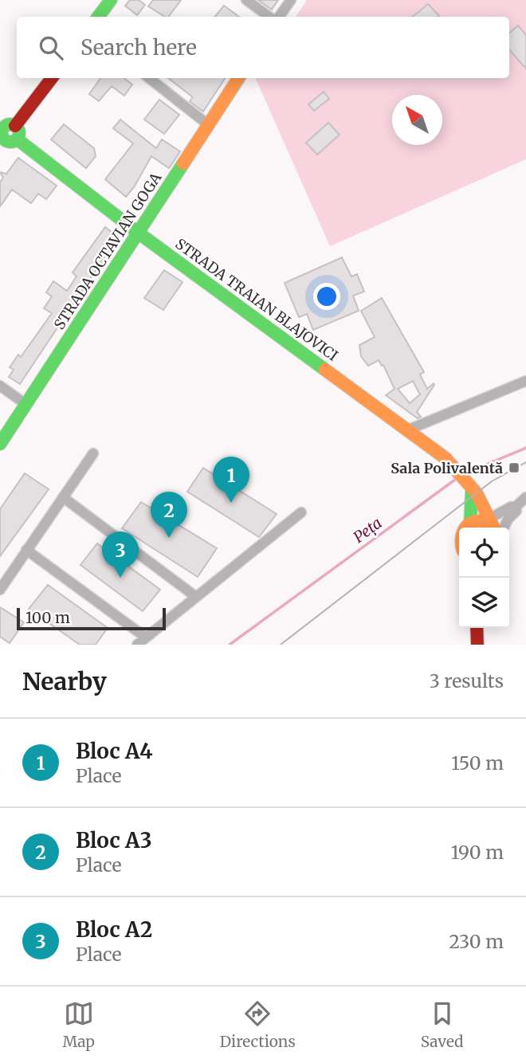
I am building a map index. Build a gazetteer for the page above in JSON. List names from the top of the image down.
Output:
{
  "streets": {
    "street": ["STRADA OCTAVIAN GOGA", "STRADA TRAIAN BLAJOVICI"]
  },
  "crossings": [
    ["STRADA OCTAVIAN GOGA", "STRADA TRAIAN BLAJOVICI"]
  ],
  "water": ["Peța"],
  "places": {
    "transit": ["Sala Polivalentă"]
  },
  "scale_bar": "100 m",
  "north": "top left",
  "page": {
    "search": "Search here",
    "pins": ["1", "2", "3"],
    "scale": "100 m",
    "heading": ["Nearby", "3 results"],
    "list": [
      {
        "mark": "1",
        "name": "Bloc A4",
        "note": "Place",
        "value": "150 m"
      },
      {
        "mark": "2",
        "name": "Bloc A3",
        "note": "Place",
        "value": "190 m"
      },
      {
        "mark": "3",
        "name": "Bloc A2",
        "note": "Place",
        "value": "230 m"
      }
    ],
    "nav": ["Map", "Directions", "Saved"]
  }
}
